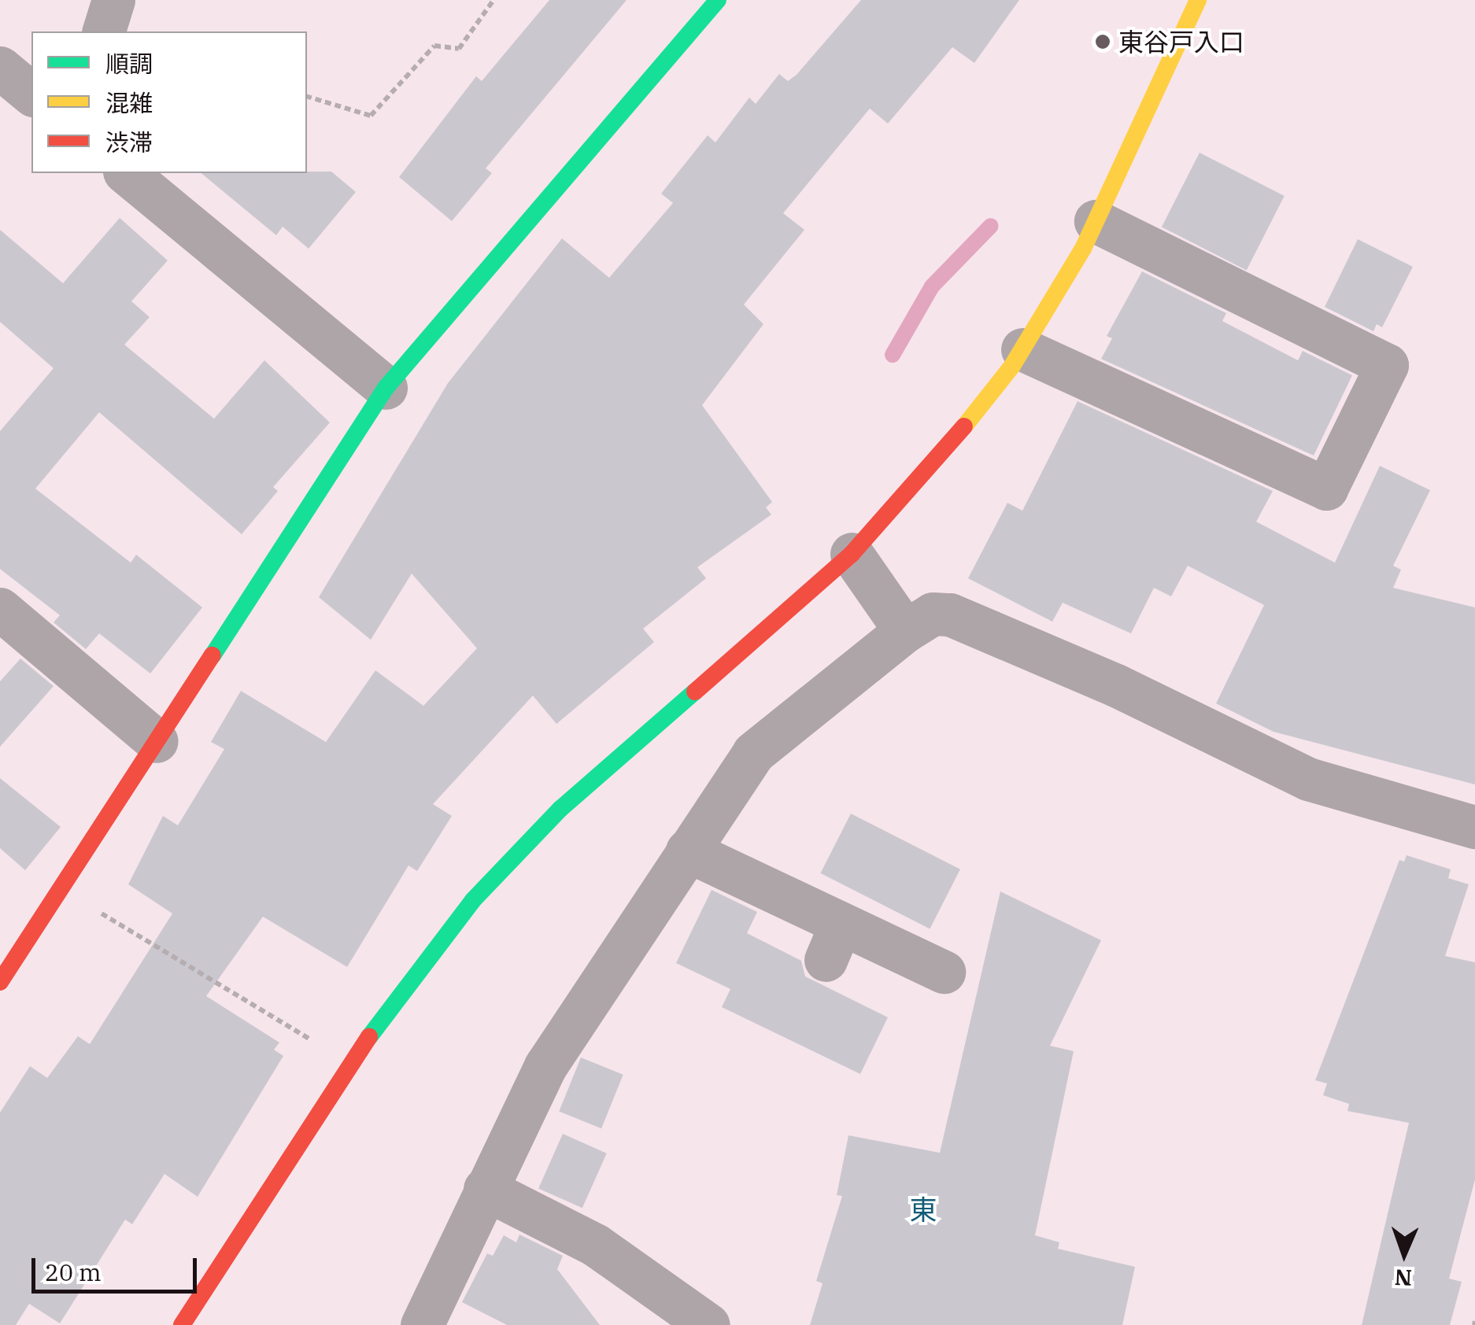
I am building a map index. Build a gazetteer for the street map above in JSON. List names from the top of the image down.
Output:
{
  "districts": ["東"],
  "places": ["東谷戸入口"],
  "legend": ["順調", "混雑", "渋滞"],
  "scale_bar": "20 m",
  "north": "bottom"
}
